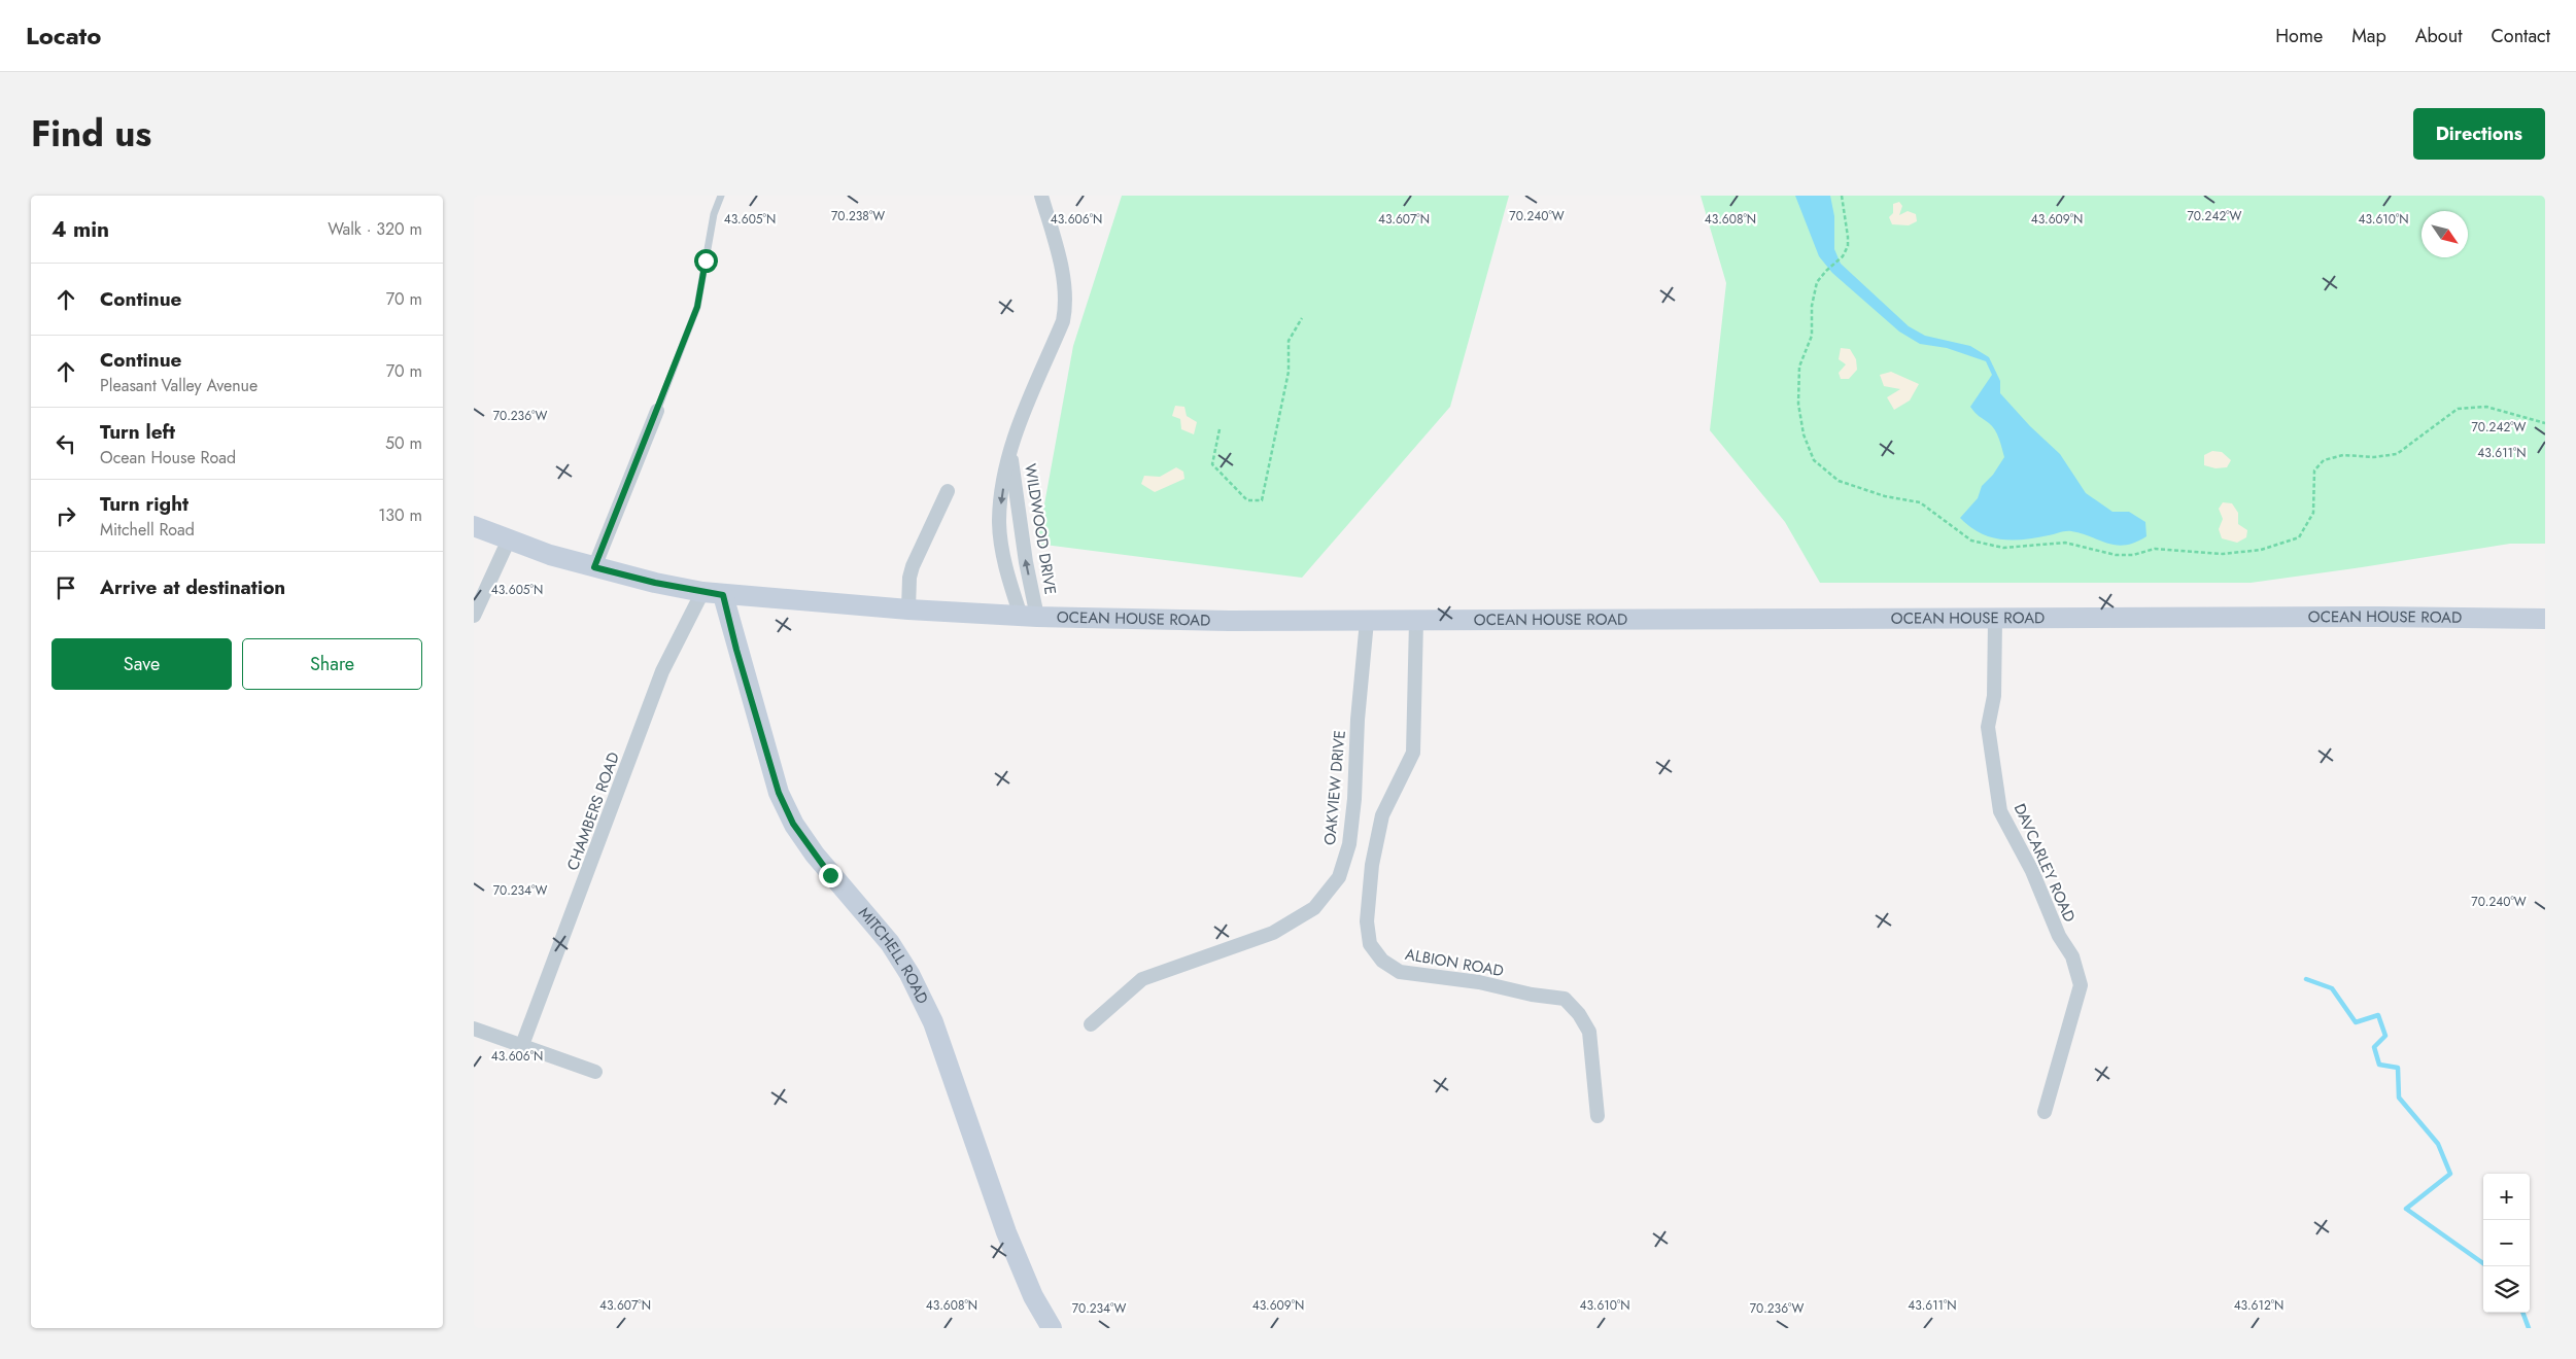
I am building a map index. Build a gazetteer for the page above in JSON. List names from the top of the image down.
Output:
{
  "streets": {
    "main road": ["OCEAN HOUSE ROAD", "MITCHELL ROAD"],
    "street": [
      "WILDWOOD DRIVE",
      "OAKVIEW DRIVE",
      "CHAMBERS ROAD",
      "DAVCARLEY ROAD",
      "ALBION ROAD"
    ]
  },
  "crossings": [
    ["WILDWOOD DRIVE", "OCEAN HOUSE ROAD"],
    ["OCEAN HOUSE ROAD", "OAKVIEW DRIVE"],
    ["OCEAN HOUSE ROAD", "CHAMBERS ROAD"],
    ["OCEAN HOUSE ROAD", "DAVCARLEY ROAD"],
    ["OCEAN HOUSE ROAD", "MITCHELL ROAD"],
    ["OCEAN HOUSE ROAD", "ALBION ROAD"]
  ],
  "north": "bottom right",
  "page": {
    "header": "Locato",
    "nav": [
      "Home",
      "Map",
      "About",
      "Contact"
    ],
    "title": "Find us",
    "buttons": [
      "Directions",
      ["Save", "Share"]
    ],
    "heading": ["4 min", "Walk · 320 m"],
    "list": [
      ["Continue", "70 m"],
      ["Continue", "Pleasant Valley Avenue", "70 m"],
      ["Turn left", "Ocean House Road", "50 m"],
      ["Turn right", "Mitchell Road", "130 m"],
      "Arrive at destination"
    ],
    "map_buttons": ["+", "−"]
  },
  "coordinates": [
    "70.238°W",
    "70.240°W",
    "70.242°W",
    "43.605°N",
    "43.606°N",
    "43.607°N",
    "43.608°N",
    "43.609°N",
    "43.610°N",
    "70.236°W",
    "43.611°N",
    "70.234°W",
    "43.612°N"
  ]
}
